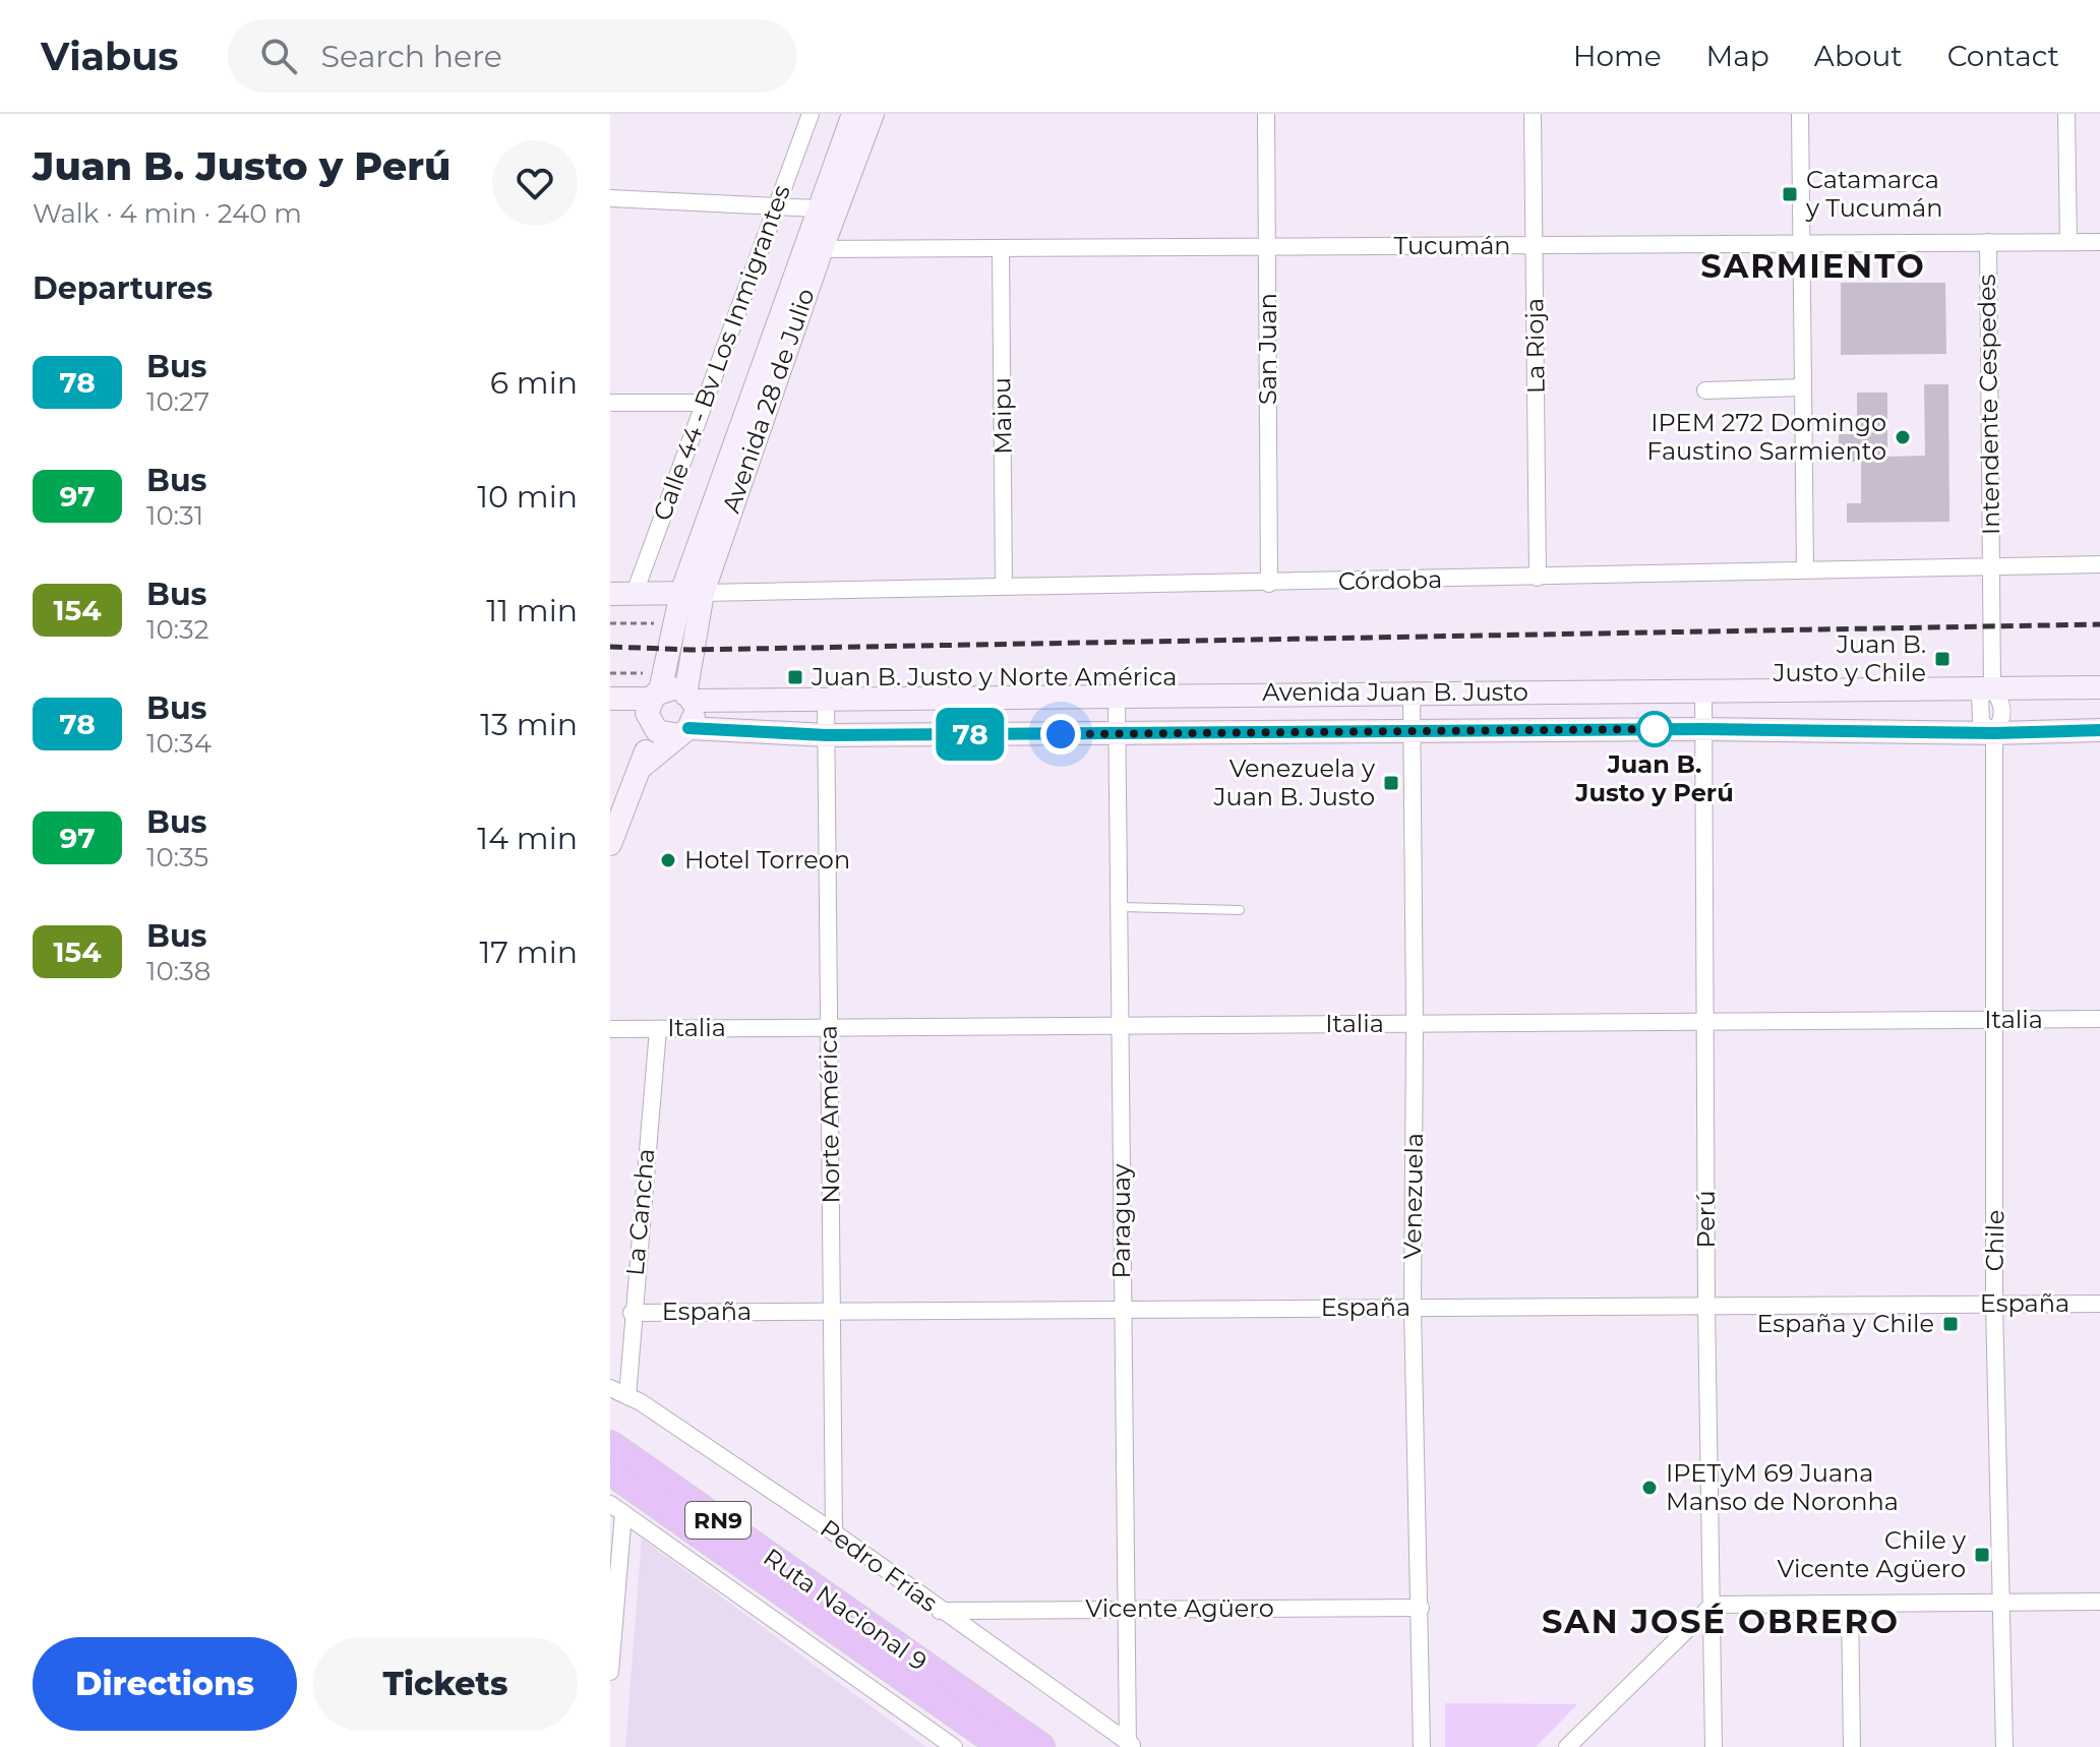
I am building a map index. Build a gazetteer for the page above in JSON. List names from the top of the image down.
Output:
{
  "streets": {
    "highway": ["RN9", "Ruta Nacional 9"],
    "main road": ["Avenida 28 de Julio", "Avenida Juan B. Justo"],
    "street": [
      "Tucumán",
      "La Rioja",
      "San Juan",
      "Calle 44 - Bv Los Inmigrantes",
      "Intendente Cespedes",
      "Maipu",
      "Córdoba",
      "Italia",
      "Norte América",
      "Venezuela",
      "La Cancha",
      "Perú",
      "Paraguay",
      "Chile",
      "España",
      "Pedro Frías",
      "Vicente Agüero"
    ]
  },
  "crossings": [
    ["Tucumán", "La Rioja"],
    ["Tucumán", "San Juan"],
    ["Tucumán", "Avenida 28 de Julio"],
    ["Tucumán", "Intendente Cespedes"],
    ["Tucumán", "Maipu"],
    ["La Rioja", "Córdoba"],
    ["San Juan", "Córdoba"],
    ["Avenida 28 de Julio", "Córdoba"],
    ["Avenida 28 de Julio", "Avenida Juan B. Justo"],
    ["Intendente Cespedes", "Córdoba"],
    ["Intendente Cespedes", "Chile"],
    ["Maipu", "Córdoba"],
    ["Córdoba", "Chile"],
    ["Avenida Juan B. Justo", "Norte América"],
    ["Avenida Juan B. Justo", "Venezuela"],
    ["Avenida Juan B. Justo", "Perú"],
    ["Avenida Juan B. Justo", "Paraguay"],
    ["Avenida Juan B. Justo", "Chile"],
    ["Italia", "Norte América"],
    ["Italia", "Venezuela"],
    ["Italia", "La Cancha"],
    ["Italia", "Perú"],
    ["Italia", "Paraguay"],
    ["Italia", "Chile"],
    ["Norte América", "España"],
    ["Norte América", "Pedro Frías"],
    ["Venezuela", "España"],
    ["Venezuela", "Vicente Agüero"],
    ["La Cancha", "España"],
    ["La Cancha", "Pedro Frías"],
    ["Perú", "España"],
    ["Paraguay", "España"],
    ["Paraguay", "Pedro Frías"],
    ["Paraguay", "Vicente Agüero"],
    ["Chile", "España"],
    ["Pedro Frías", "Vicente Agüero"]
  ],
  "districts": ["SARMIENTO", "SAN JOSÉ OBRERO"],
  "places": {
    "transit": [
      "Catamarca y Tucumán",
      "Juan B. Justo y Chile",
      "Juan B. Justo y Norte América",
      "Venezuela y Juan B. Justo",
      "España y Chile",
      "Chile y Vicente Agüero"
    ],
    "other": [
      "IPEM 272 Domingo Faustino Sarmiento",
      "Juan B. Justo y Perú",
      "Hotel Torreon",
      "IPETyM 69 Juana Manso de Noronha"
    ]
  },
  "lines": ["bus line 78"],
  "page": {
    "header": "Viabus",
    "search": "Search here",
    "nav": [
      "Home",
      "Map",
      "About",
      "Contact"
    ],
    "heading": [
      ["Juan B. Justo y Perú", "Walk · 4 min · 240 m"],
      "Departures"
    ],
    "on_map": "78",
    "list": [
      {
        "mark": "78",
        "name": "Bus",
        "note": "10:27",
        "value": "6 min"
      },
      {
        "mark": "97",
        "name": "Bus",
        "note": "10:31",
        "value": "10 min"
      },
      {
        "mark": "154",
        "name": "Bus",
        "note": "10:32",
        "value": "11 min"
      },
      {
        "mark": "78",
        "name": "Bus",
        "note": "10:34",
        "value": "13 min"
      },
      {
        "mark": "97",
        "name": "Bus",
        "note": "10:35",
        "value": "14 min"
      },
      {
        "mark": "154",
        "name": "Bus",
        "note": "10:38",
        "value": "17 min"
      }
    ],
    "buttons": ["Directions", "Tickets"]
  }
}
